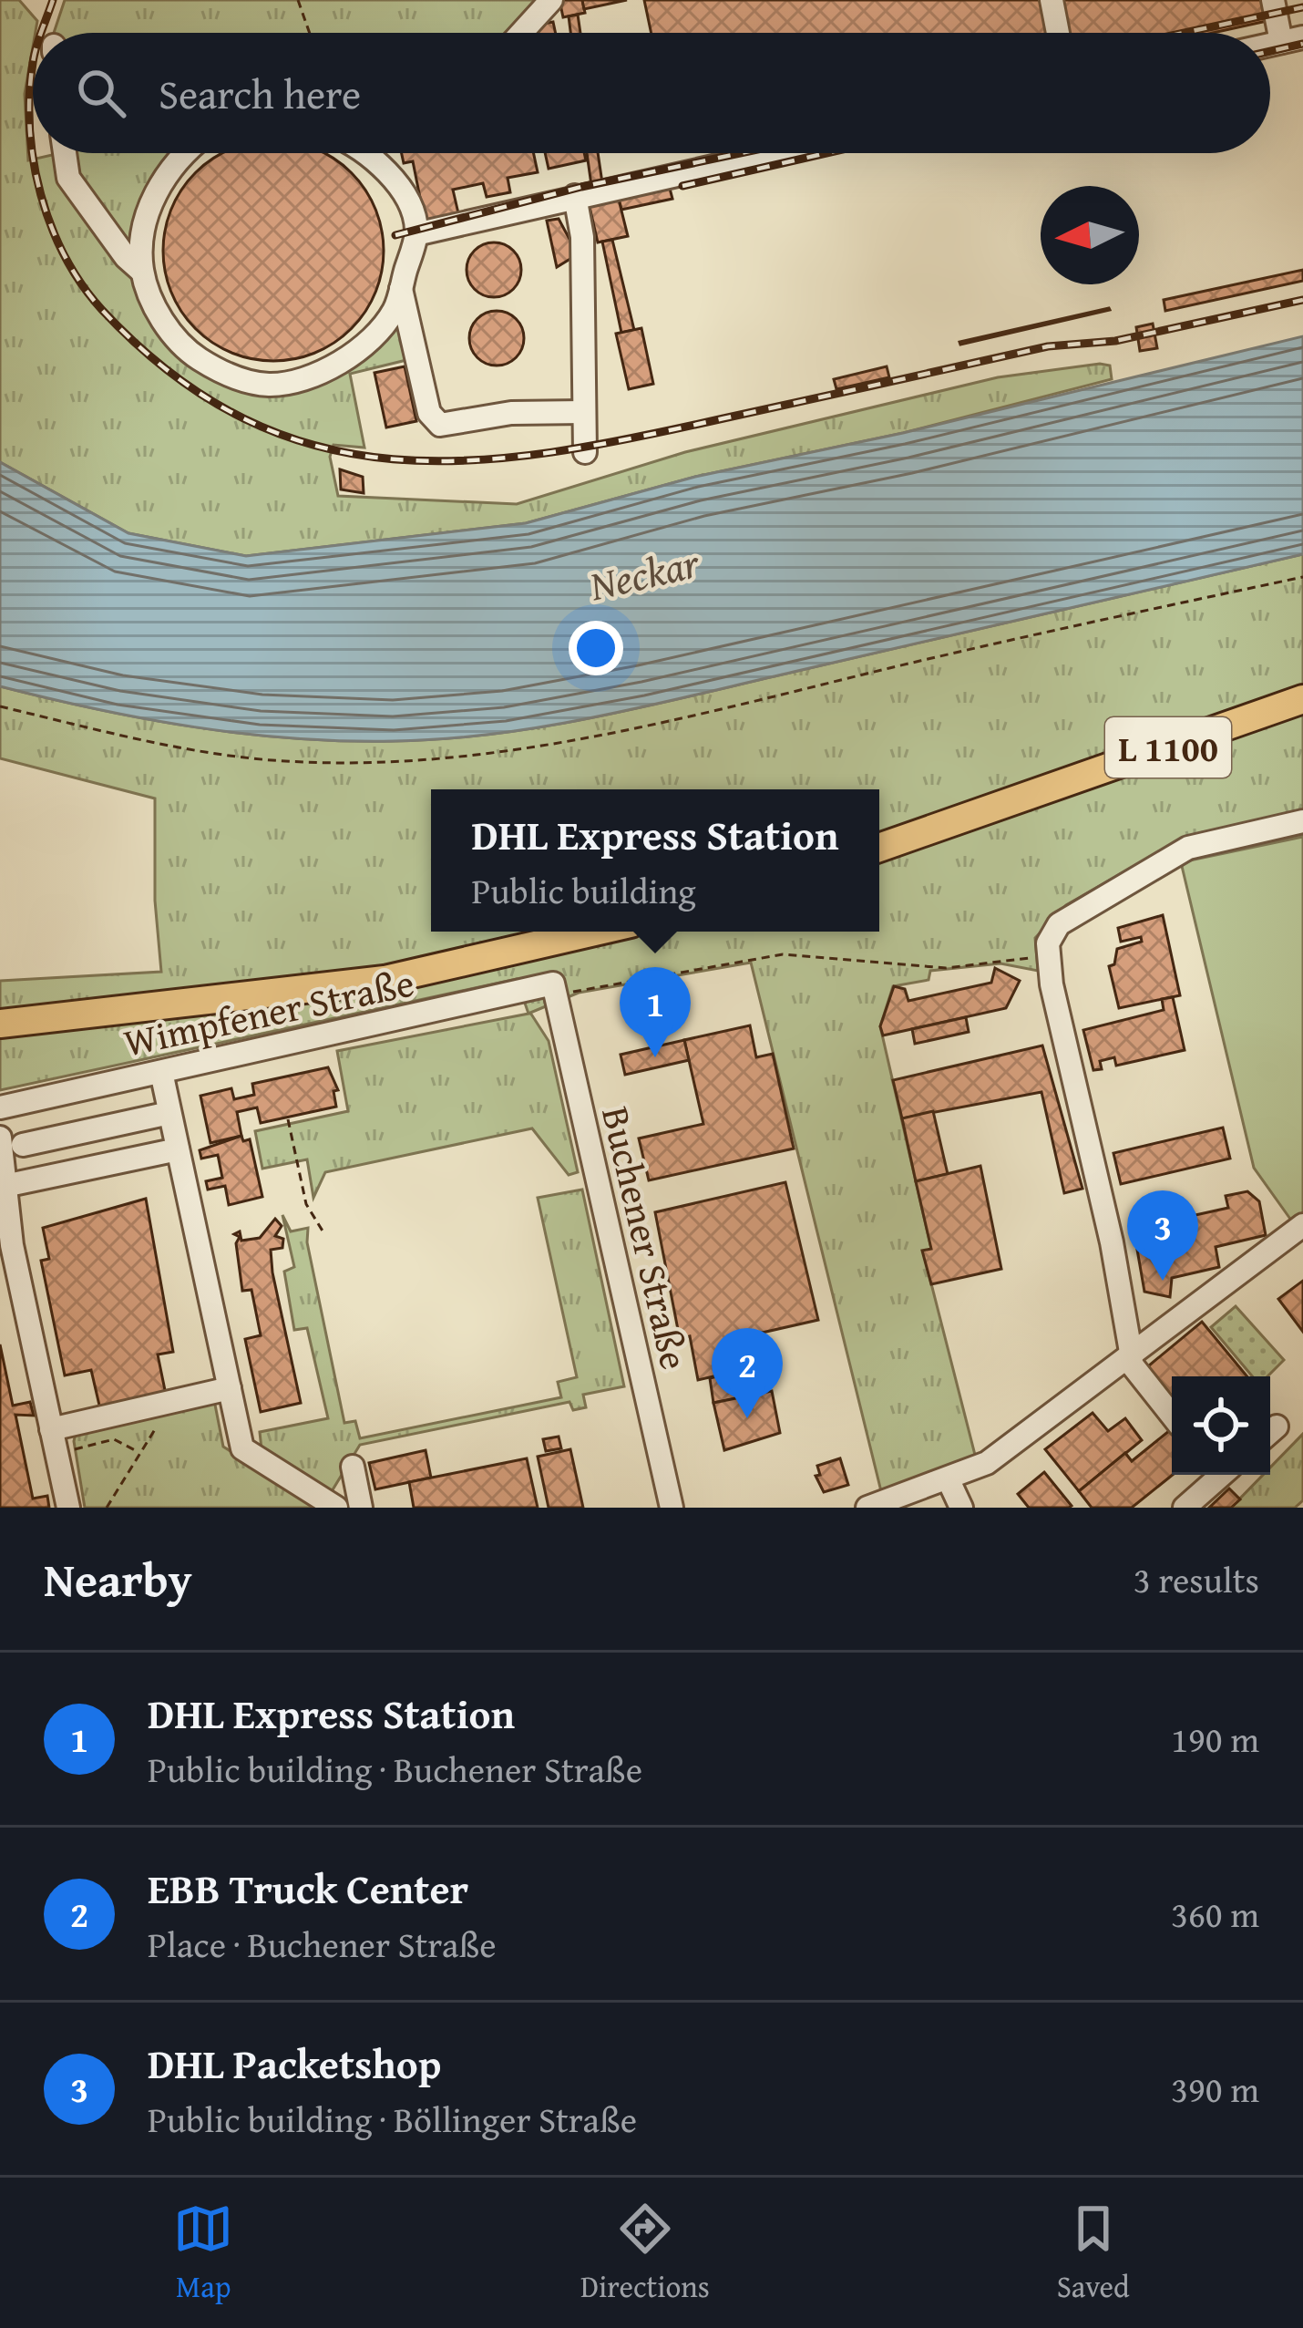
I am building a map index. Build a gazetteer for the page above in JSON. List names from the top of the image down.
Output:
{
  "streets": {
    "main road": ["L 1100"],
    "street": ["Wimpfener Straße", "Buchener Straße"]
  },
  "crossings": [
    ["Wimpfener Straße", "Buchener Straße"]
  ],
  "water": ["Neckar"],
  "north": "left",
  "page": {
    "search": "Search here",
    "popup": ["DHL Express Station", "Public building"],
    "pins": ["1", "3", "2"],
    "heading": ["Nearby", "3 results"],
    "list": [
      {
        "mark": "1",
        "name": "DHL Express Station",
        "note": "Public building · Buchener Straße",
        "value": "190 m"
      },
      {
        "mark": "2",
        "name": "EBB Truck Center",
        "note": "Place · Buchener Straße",
        "value": "360 m"
      },
      {
        "mark": "3",
        "name": "DHL Packetshop",
        "note": "Public building · Böllinger Straße",
        "value": "390 m"
      }
    ],
    "nav": ["Map", "Directions", "Saved"]
  }
}
